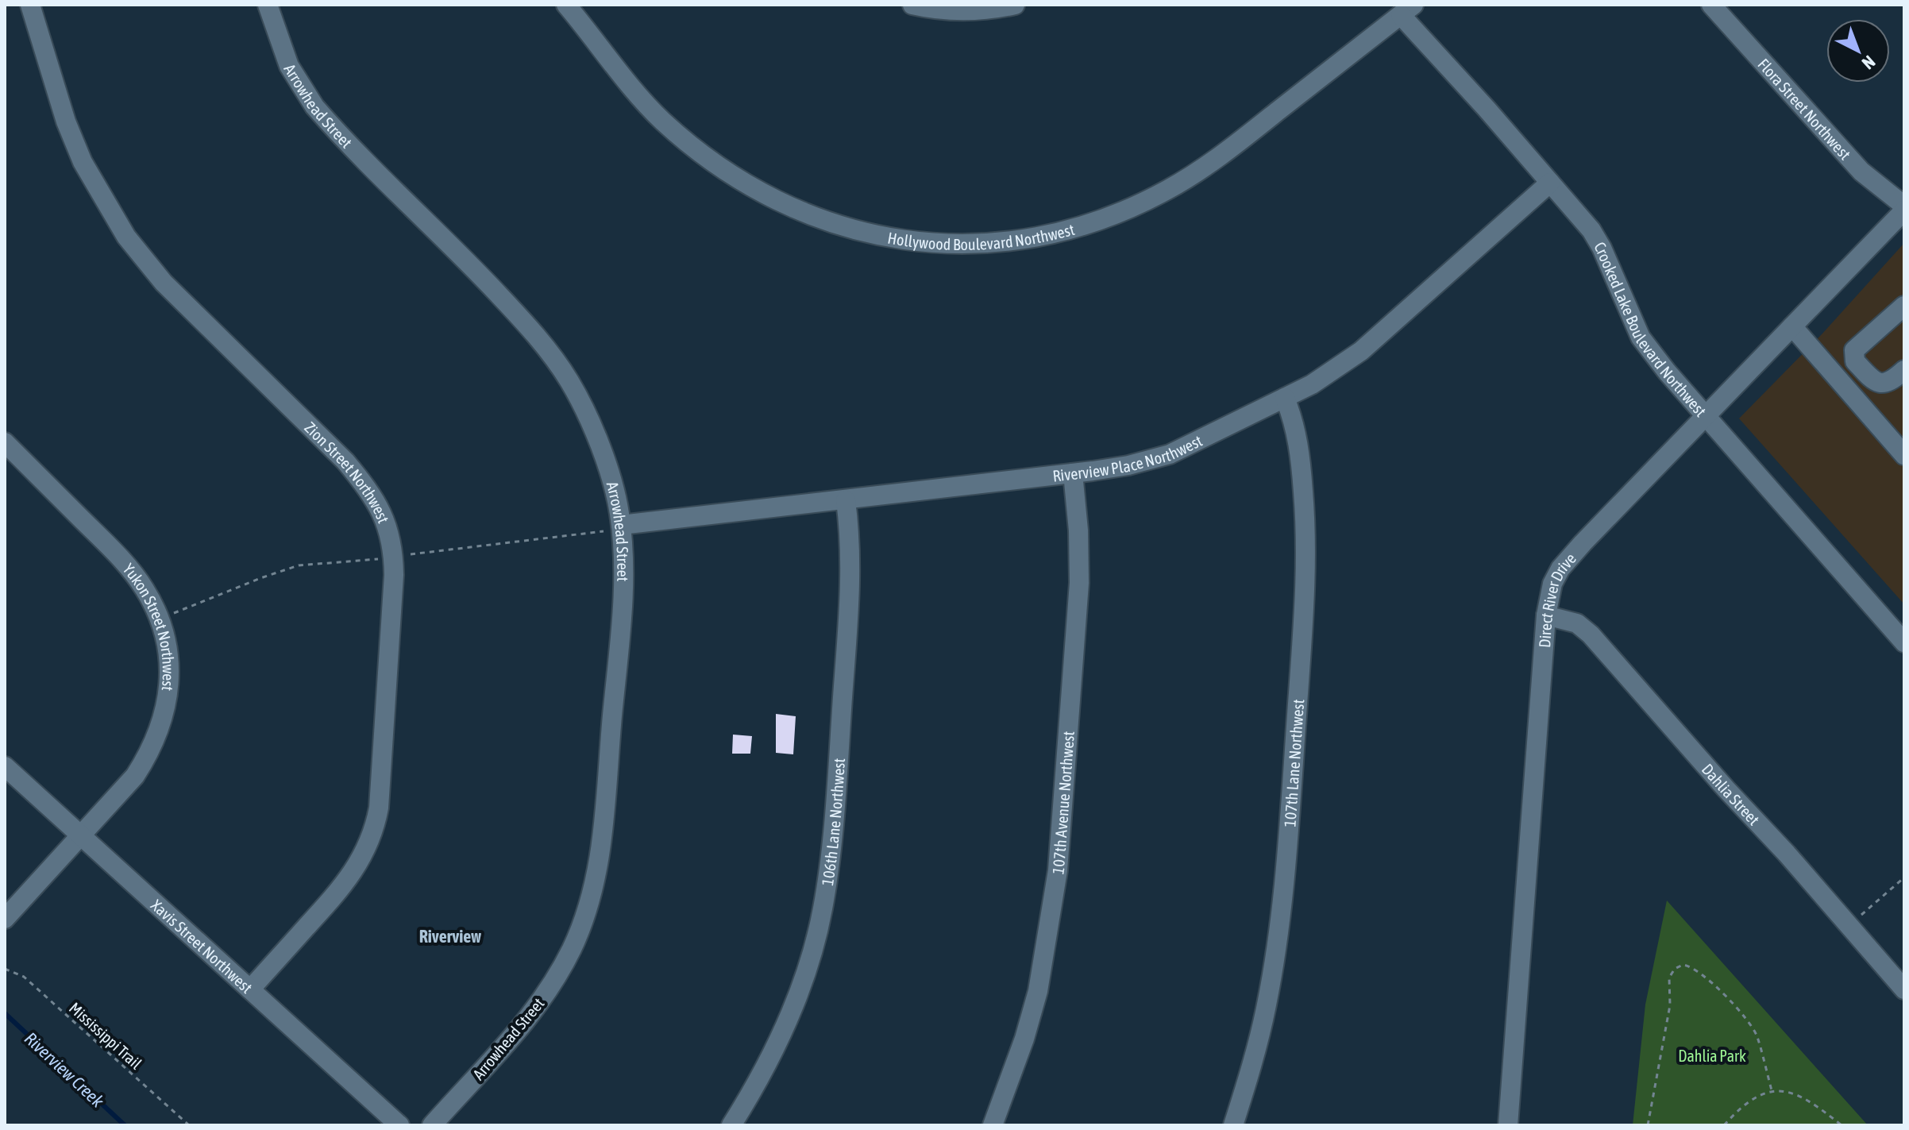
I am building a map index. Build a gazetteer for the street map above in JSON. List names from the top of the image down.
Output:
{
  "streets": {
    "street": [
      "Arrowhead Street",
      "Flora Street Northwest",
      "Hollywood Boulevard Northwest",
      "Crooked Lake Boulevard Northwest",
      "Riverview Place Northwest",
      "Zion Street Northwest",
      "Direct River Drive",
      "Yukon Street Northwest",
      "107th Lane Northwest",
      "Dahlia Street",
      "107th Avenue Northwest",
      "106th Lane Northwest",
      "Xavis Street Northwest"
    ],
    "path": ["Mississippi Trail"]
  },
  "crossings": [
    ["Arrowhead Street", "Riverview Place Northwest"],
    ["Hollywood Boulevard Northwest", "Crooked Lake Boulevard Northwest"],
    ["Crooked Lake Boulevard Northwest", "Riverview Place Northwest"],
    ["Crooked Lake Boulevard Northwest", "Direct River Drive"],
    ["Riverview Place Northwest", "107th Lane Northwest"],
    ["Riverview Place Northwest", "107th Avenue Northwest"],
    ["Riverview Place Northwest", "106th Lane Northwest"],
    ["Zion Street Northwest", "Xavis Street Northwest"],
    ["Direct River Drive", "Dahlia Street"],
    ["Yukon Street Northwest", "Xavis Street Northwest"]
  ],
  "districts": ["Riverview"],
  "water": ["Riverview Creek"],
  "parks": ["Dahlia Park"],
  "north": "bottom right"
}
